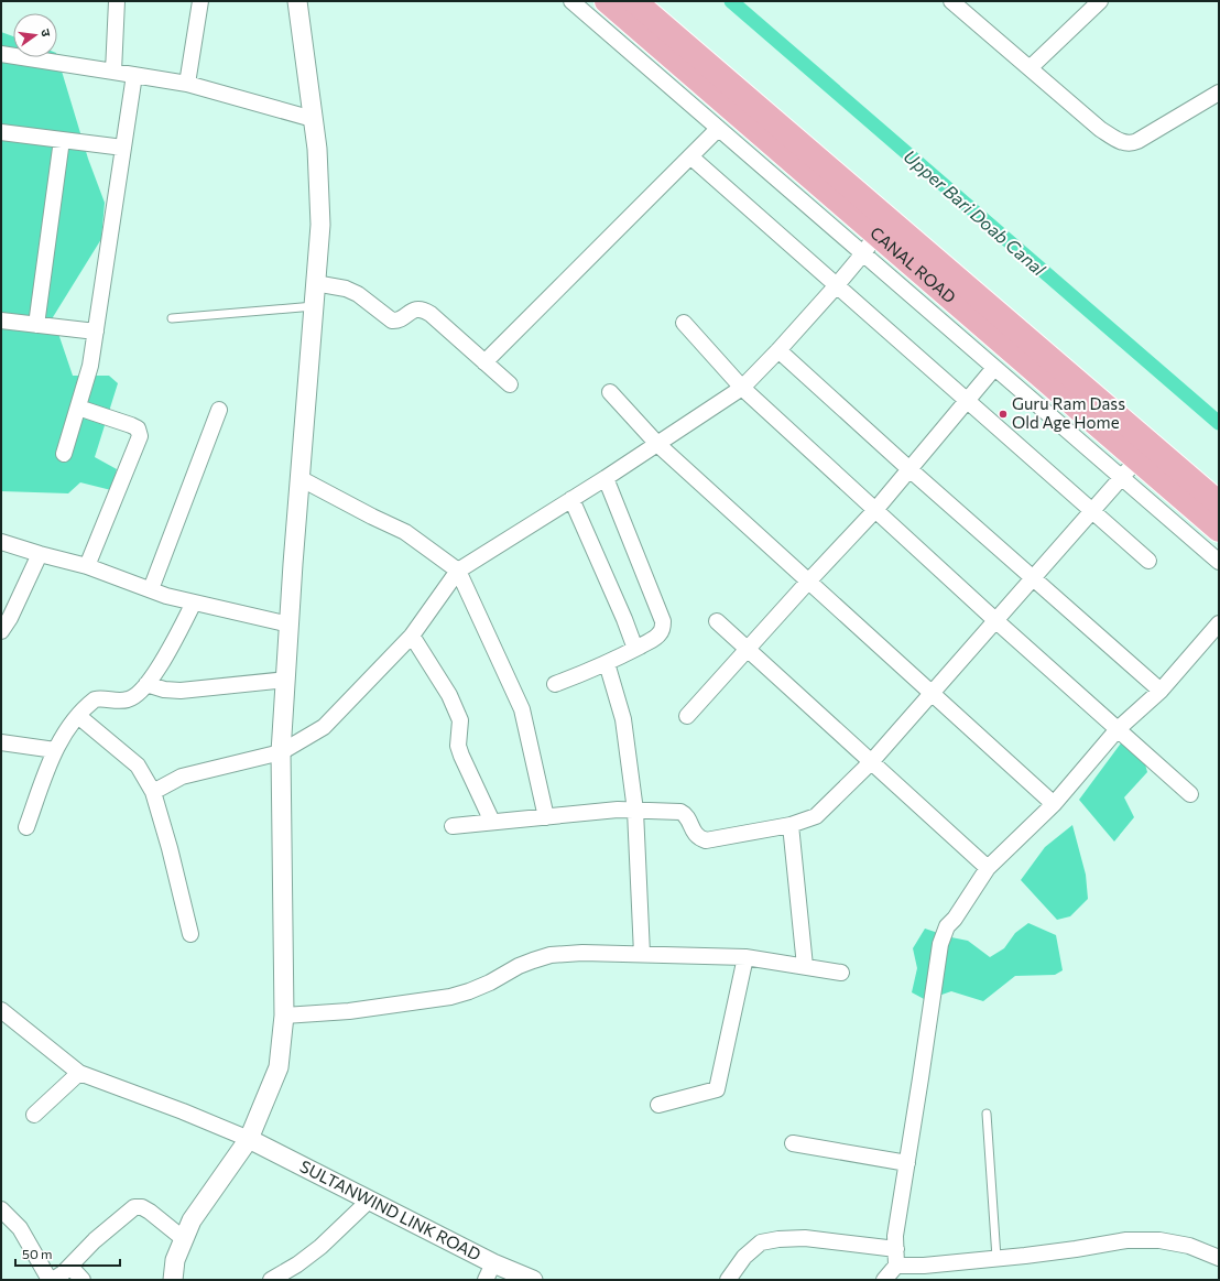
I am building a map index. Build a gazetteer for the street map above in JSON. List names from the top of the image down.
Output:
{
  "streets": {
    "main road": ["CANAL ROAD"],
    "street": ["SULTANWIND LINK ROAD"]
  },
  "water": ["Upper Bari Doab Canal"],
  "places": ["Guru Ram Dass Old Age Home"],
  "scale_bar": "50 m",
  "north": "right"
}
